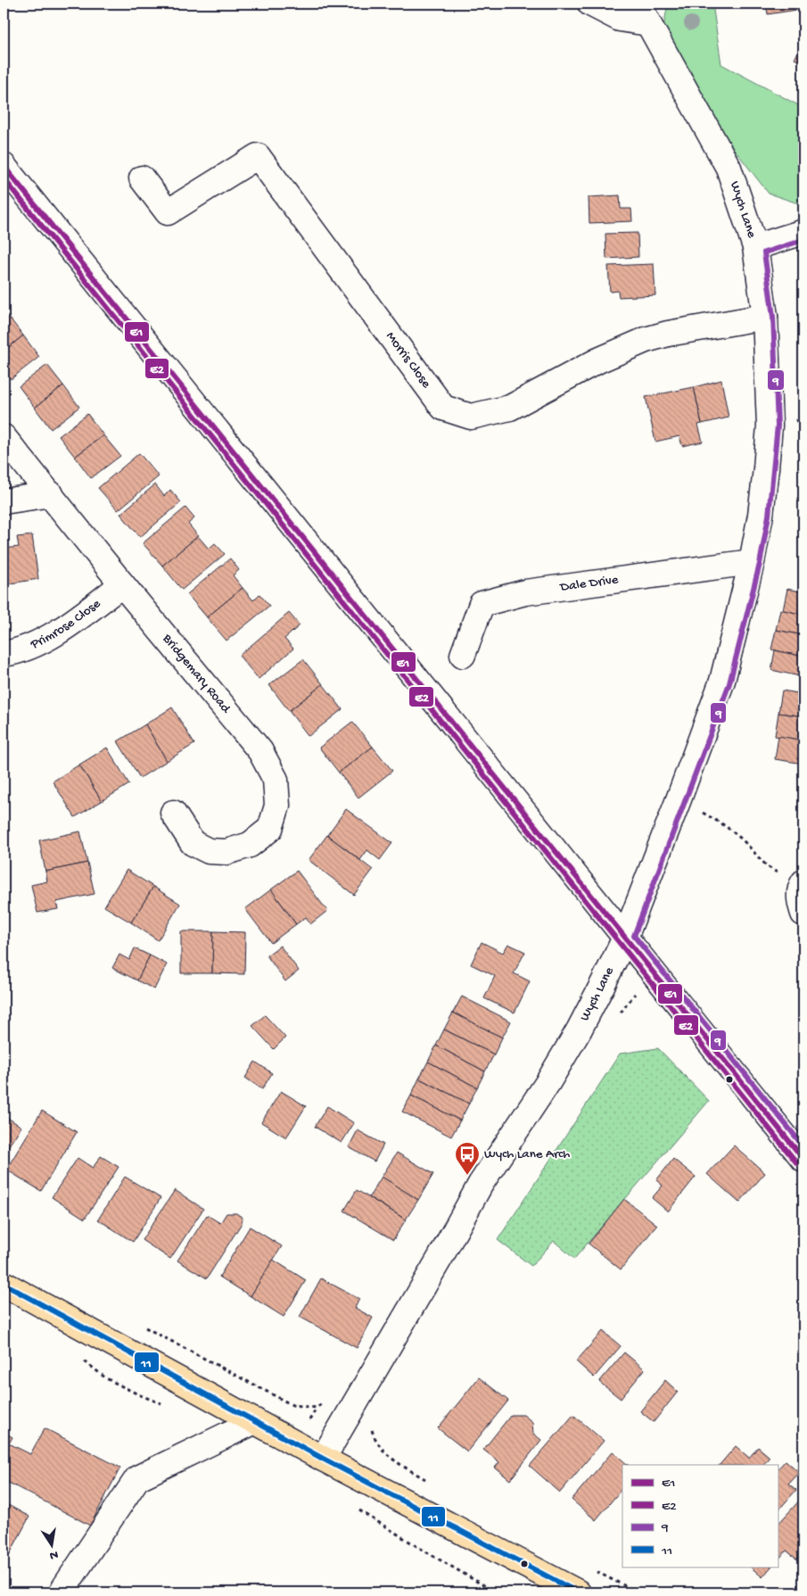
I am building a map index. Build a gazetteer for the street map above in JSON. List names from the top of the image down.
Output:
{
  "streets": {
    "street": [
      "Wych Lane",
      "Morris Close",
      "Dale Drive",
      "Primrose Close",
      "Bridgemary Road"
    ]
  },
  "crossings": [
    ["Wych Lane", "Morris Close"],
    ["Wych Lane", "Dale Drive"],
    ["Primrose Close", "Bridgemary Road"]
  ],
  "places": {
    "bus stop": ["Wych Lane Arch"]
  },
  "lines": [
    "transit line E1",
    "transit line E2",
    "transit line 9",
    "transit line 11"
  ],
  "legend": [
    "E1",
    "E2",
    "9",
    "11"
  ],
  "north": "bottom"
}
